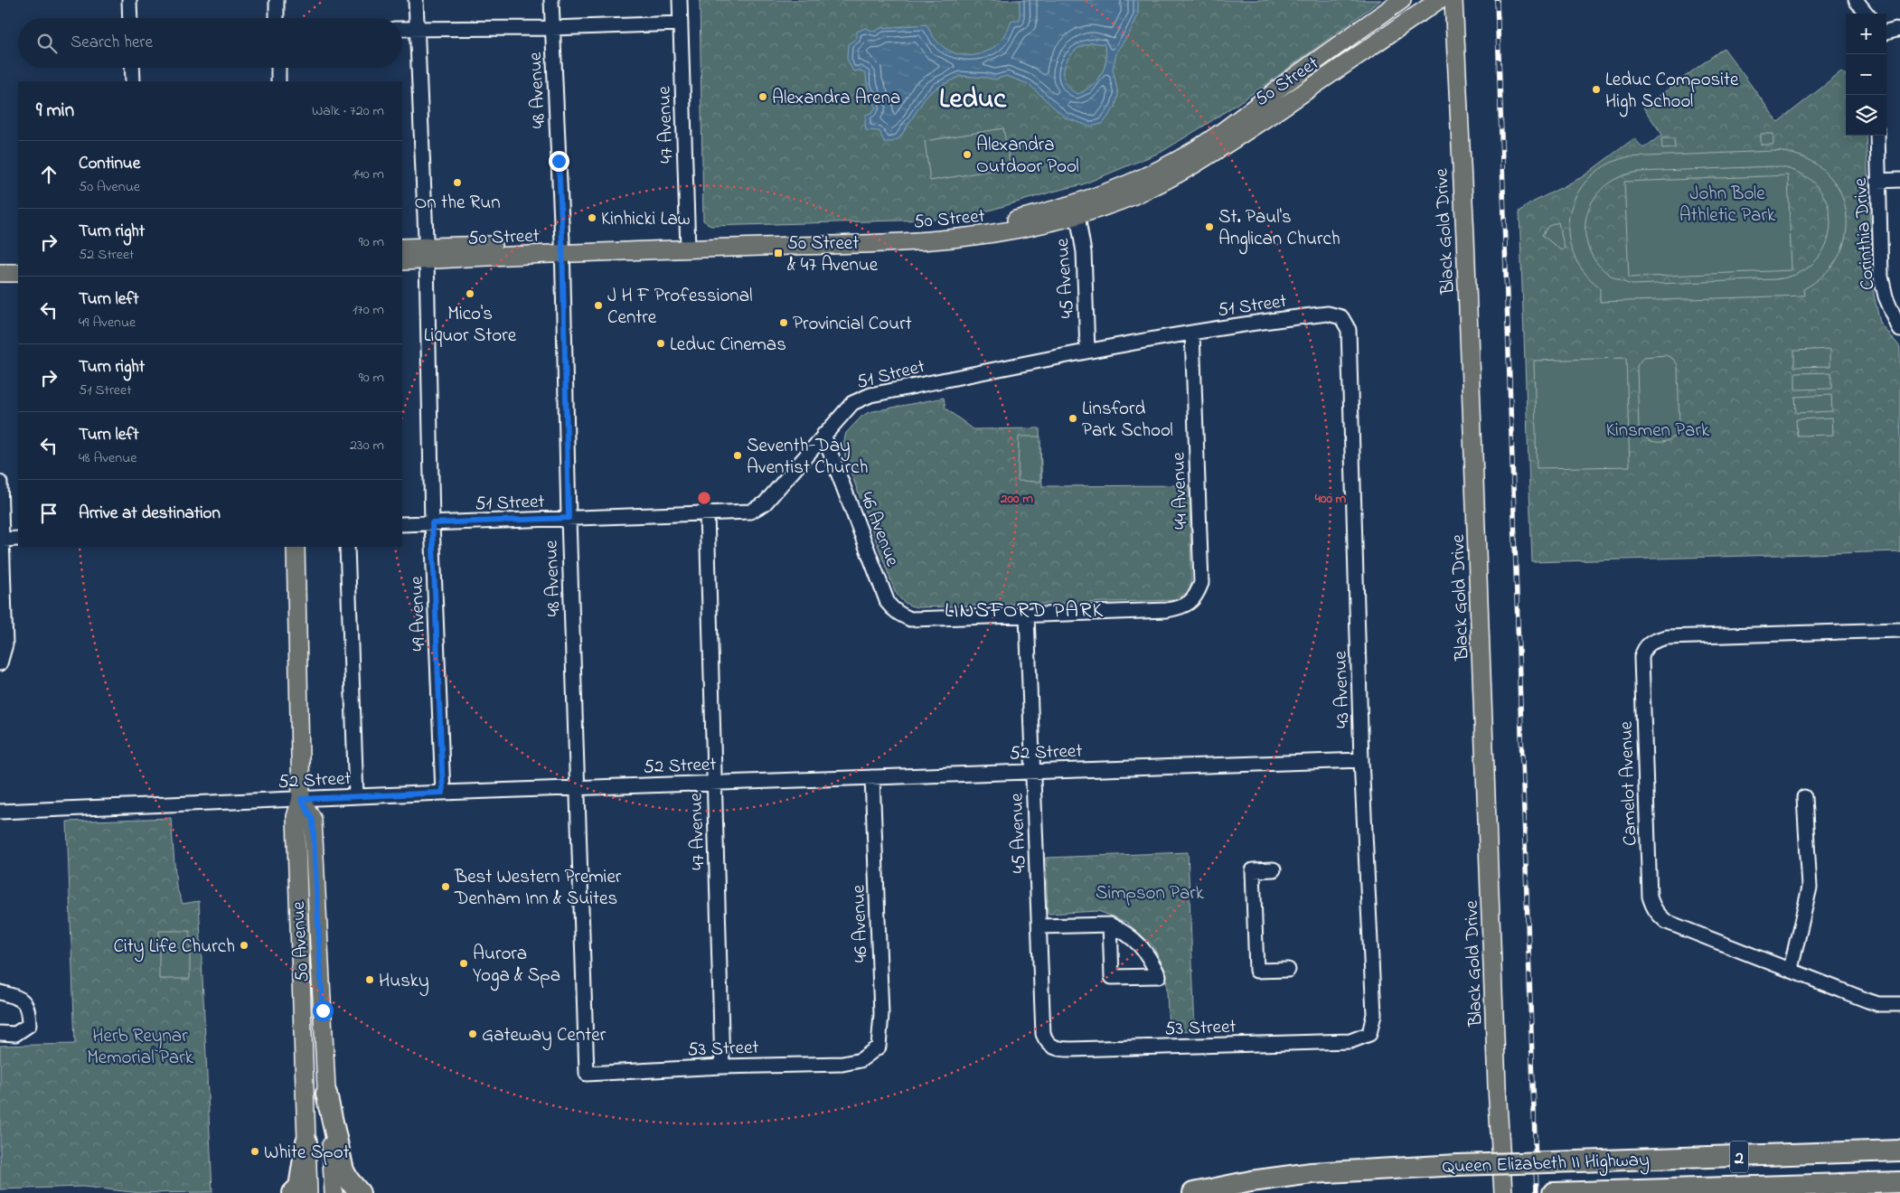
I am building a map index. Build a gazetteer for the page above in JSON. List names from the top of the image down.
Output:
{
  "streets": {
    "highway": ["2", "Queen Elizabeth II Highway"],
    "main road": ["50 Street", "Black Gold Drive", "50 Avenue"],
    "street": [
      "48 Avenue",
      "47 Avenue",
      "Corinthia Drive",
      "45 Avenue",
      "51 Street",
      "44 Avenue",
      "46 Avenue",
      "49 Avenue",
      "43 Avenue",
      "52 Street",
      "Camelot Avenue",
      "53 Street"
    ]
  },
  "crossings": [
    ["50 Street", "48 Avenue"],
    ["50 Street", "47 Avenue"],
    ["50 Street", "45 Avenue"],
    ["50 Street", "49 Avenue"],
    ["48 Avenue", "51 Street"],
    ["48 Avenue", "52 Street"],
    ["48 Avenue", "53 Street"],
    ["47 Avenue", "51 Street"],
    ["47 Avenue", "52 Street"],
    ["47 Avenue", "53 Street"],
    ["45 Avenue", "51 Street"],
    ["45 Avenue", "44 Avenue"],
    ["45 Avenue", "46 Avenue"],
    ["45 Avenue", "52 Street"],
    ["45 Avenue", "53 Street"],
    ["51 Street", "44 Avenue"],
    ["51 Street", "46 Avenue"],
    ["51 Street", "49 Avenue"],
    ["51 Street", "43 Avenue"],
    ["44 Avenue", "46 Avenue"],
    ["46 Avenue", "52 Street"],
    ["46 Avenue", "53 Street"],
    ["49 Avenue", "52 Street"],
    ["43 Avenue", "52 Street"],
    ["43 Avenue", "53 Street"],
    ["52 Street", "50 Avenue"]
  ],
  "districts": ["Leduc", "LINSFORD PARK"],
  "parks": [
    "John Bole Athletic Park",
    "Kinsmen Park",
    "Simpson Park",
    "Herb Reynar Memorial Park"
  ],
  "places": {
    "other": [
      "Leduc Composite High School",
      "Alexandra Arena",
      "Alexandra Outdoor Pool",
      "On the Run",
      "Kinhicki Law",
      "St. Paul's Anglican Church",
      "Mico's Liquor Store",
      "J H F Professional Centre",
      "Provincial Court",
      "Leduc Cinemas",
      "Linsford Park School",
      "Seventh-Day Aventist Church",
      "Best Western Premier Denham Inn & Suites",
      "City Life Church",
      "Aurora Yoga & Spa",
      "Husky",
      "Gateway Center",
      "White Spot"
    ],
    "transit": ["50 Street & 47 Avenue"]
  },
  "page": {
    "map_buttons": ["+", "−"],
    "search": "Search here",
    "heading": ["9 min", "Walk · 720 m"],
    "list": [
      ["Continue", "50 Avenue", "140 m"],
      ["Turn right", "52 Street", "90 m"],
      ["Turn left", "49 Avenue", "170 m"],
      ["Turn right", "51 Street", "90 m"],
      ["Turn left", "48 Avenue", "230 m"],
      "Arrive at destination"
    ]
  },
  "rings": ["200 m", "400 m"]
}
